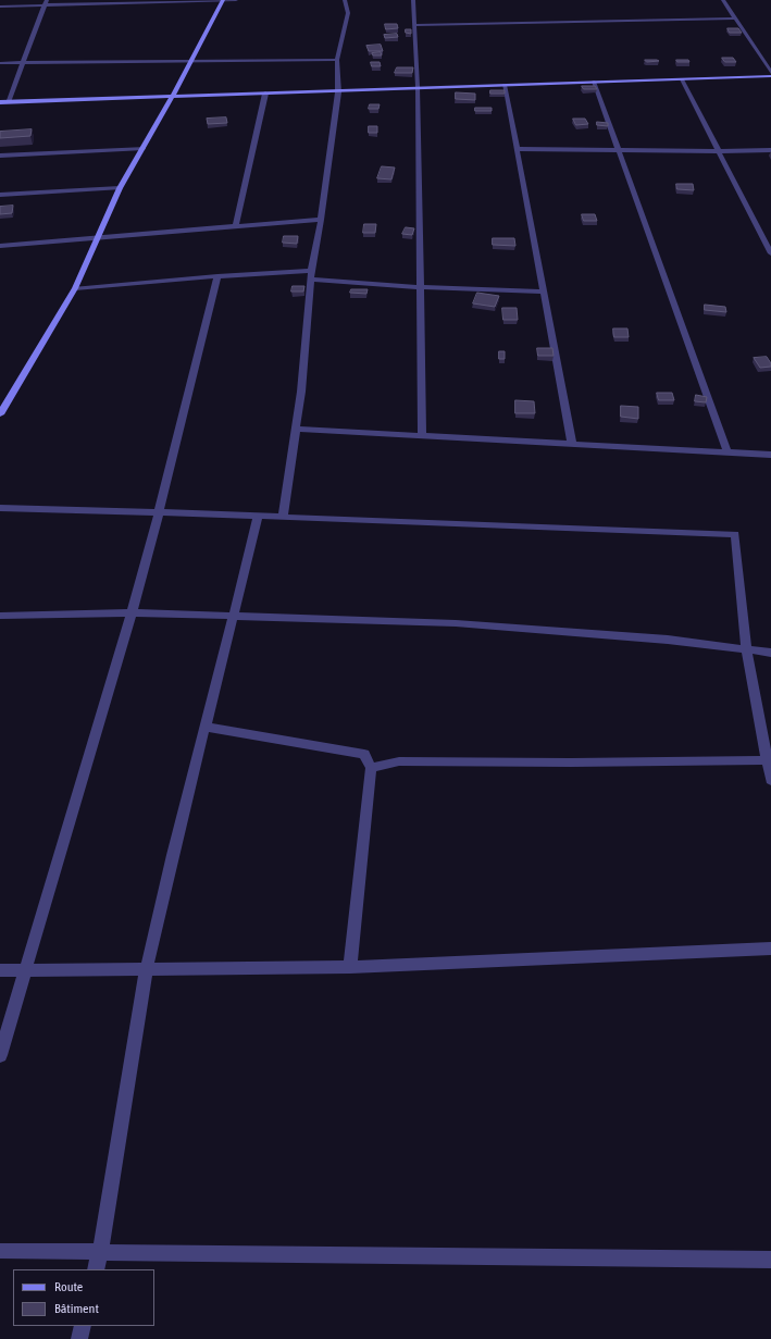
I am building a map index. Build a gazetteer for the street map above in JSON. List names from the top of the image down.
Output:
{
  "legend": ["Route", "Bâtiment"]
}
